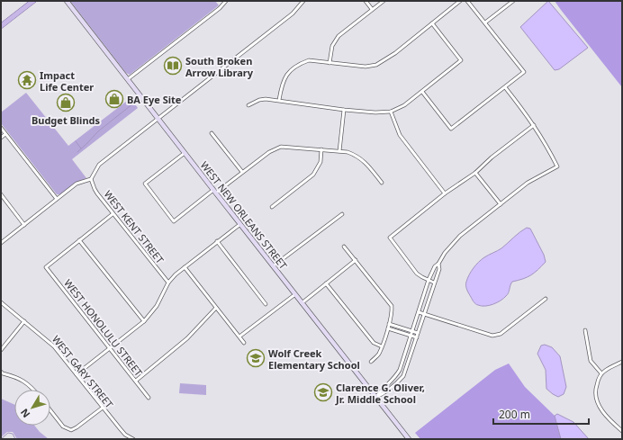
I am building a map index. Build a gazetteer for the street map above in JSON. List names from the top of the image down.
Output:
{
  "streets": {
    "street": [
      "WEST NEW ORLEANS STREET",
      "WEST KENT STREET",
      "WEST HONOLULU STREET",
      "WEST GARY STREET"
    ]
  },
  "places": {
    "library": ["South Broken Arrow Library"],
    "temple": ["Impact Life Center"],
    "shop": ["BA Eye Site", "Budget Blinds"],
    "school or university": ["Wolf Creek Elementary School", "Clarence G. Oliver, Jr. Middle School"]
  },
  "scale_bar": "200 m",
  "north": "bottom left"
}
